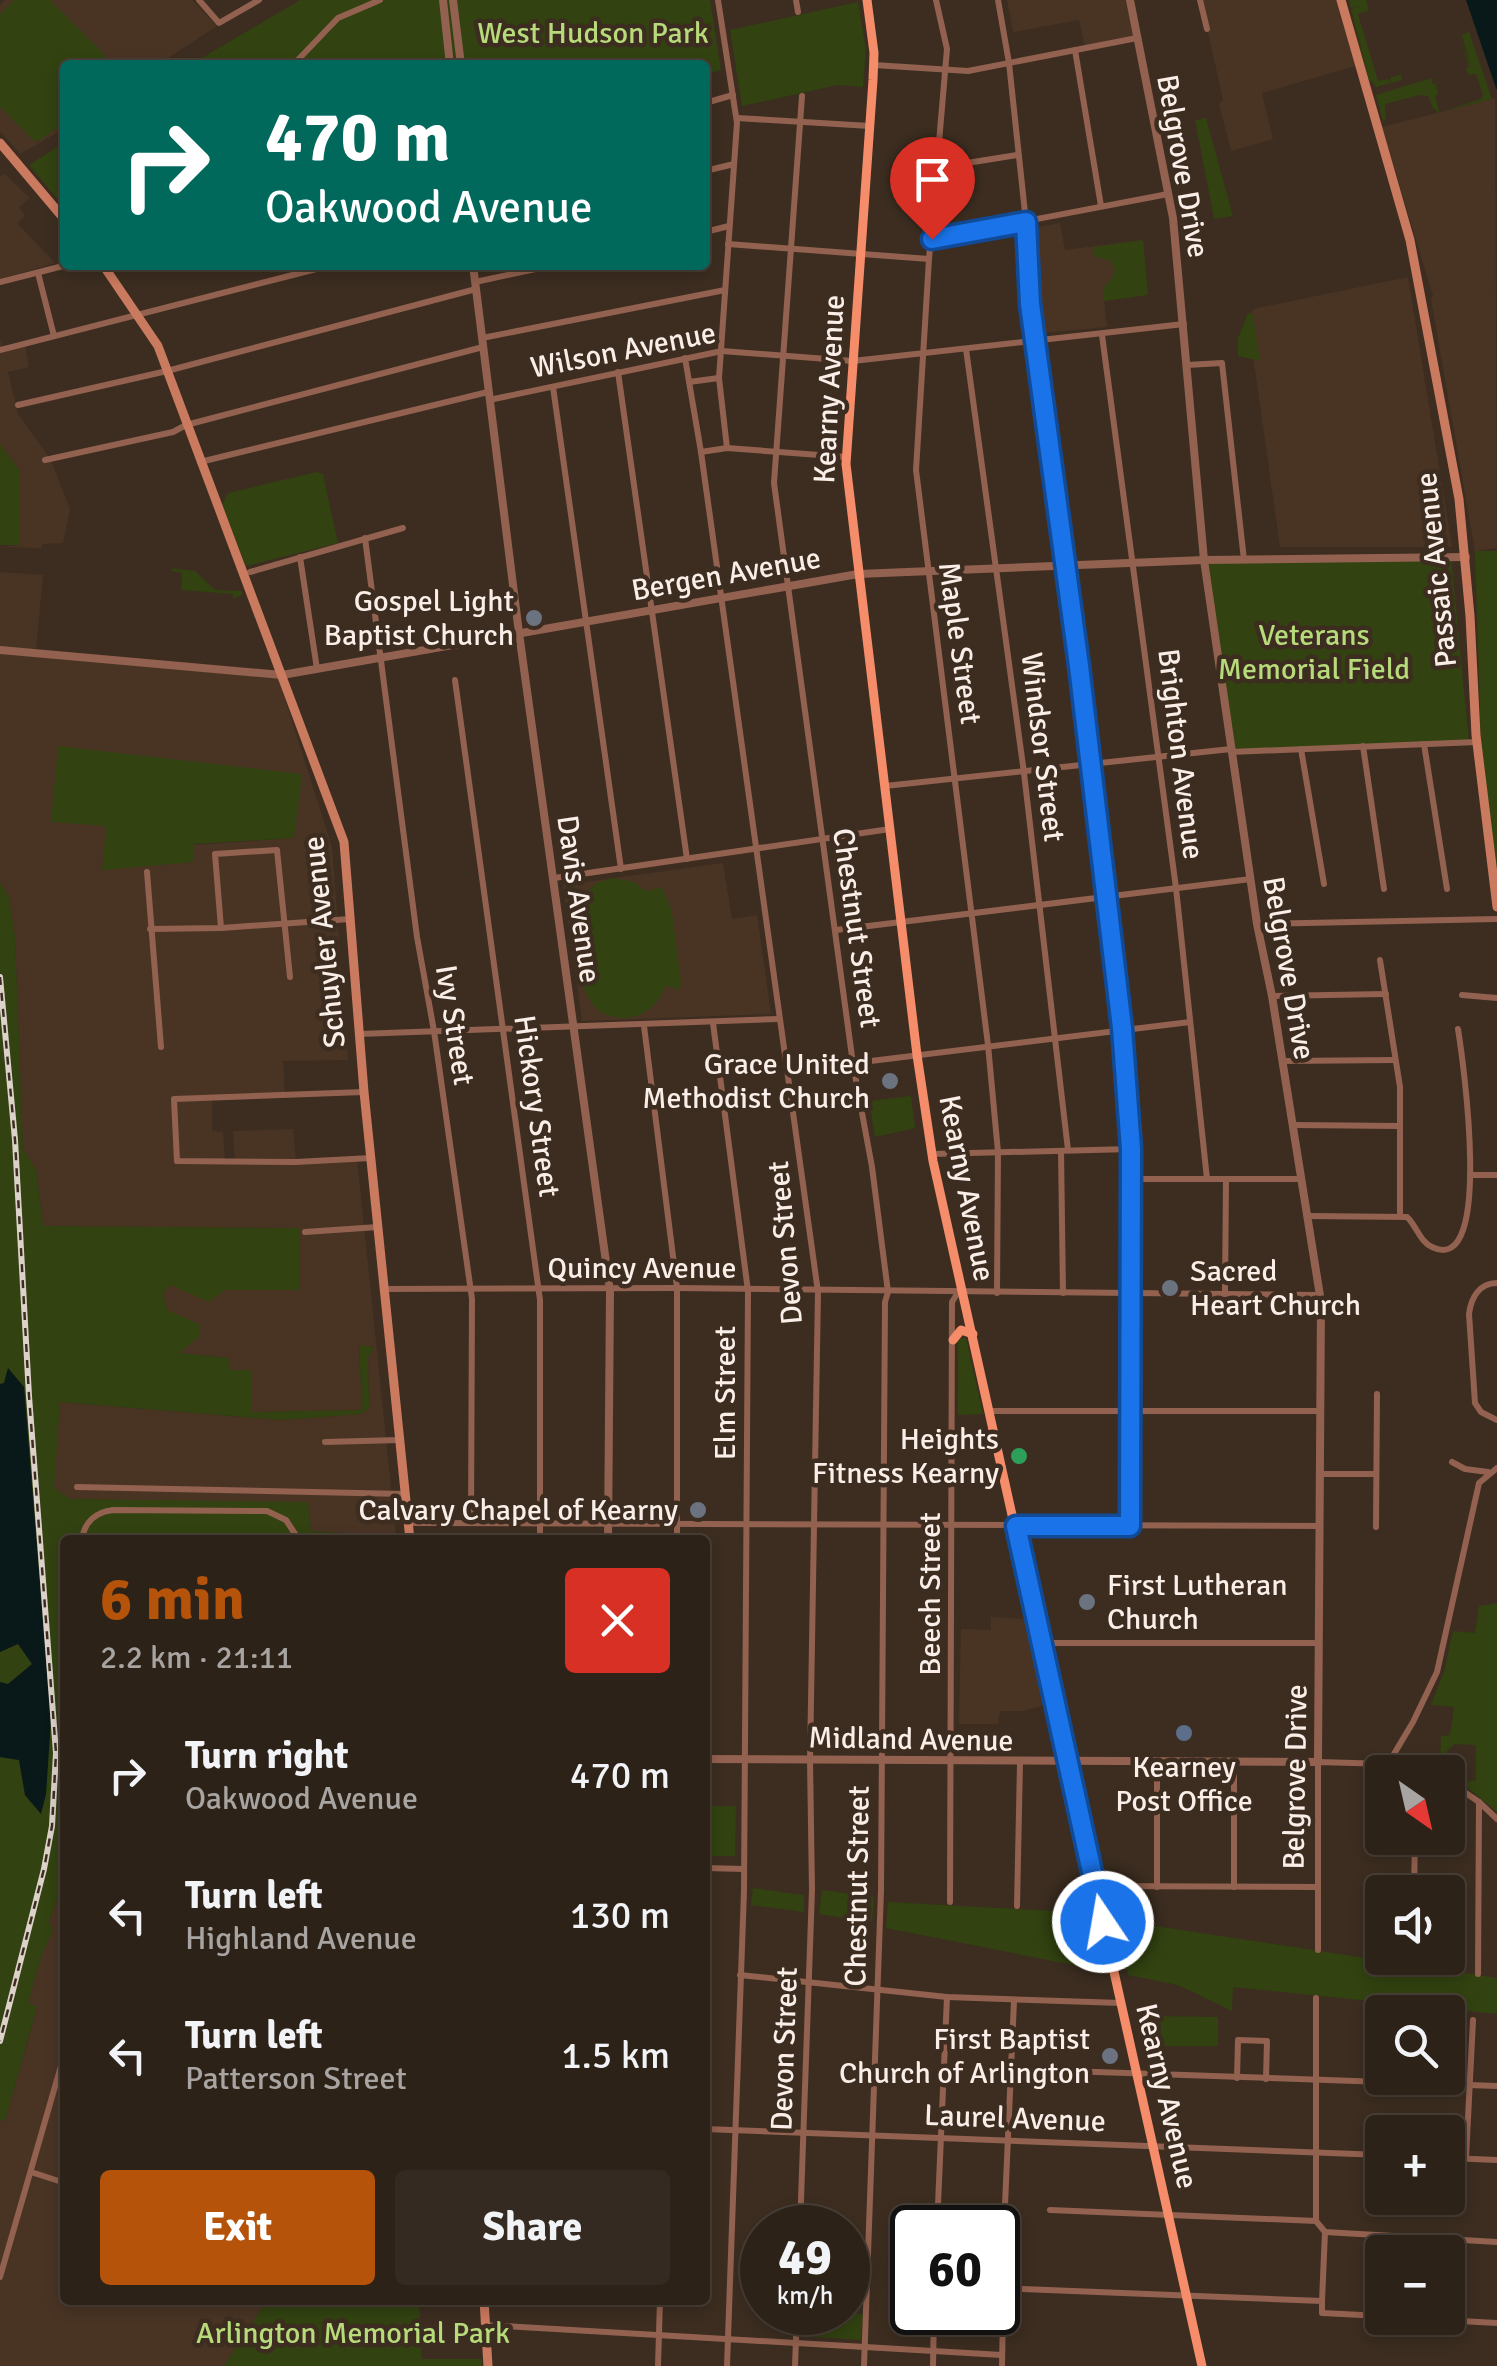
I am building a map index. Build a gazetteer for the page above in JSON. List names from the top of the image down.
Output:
{
  "streets": {
    "main road": ["Kearny Avenue", "Passaic Avenue", "Schuyler Avenue"],
    "street": [
      "Belgrove Drive",
      "Wilson Avenue",
      "Bergen Avenue",
      "Maple Street",
      "Windsor Street",
      "Brighton Avenue",
      "Davis Avenue",
      "Chestnut Street",
      "Ivy Street",
      "Hickory Street",
      "Devon Street",
      "Quincy Avenue",
      "Elm Street",
      "Beech Street",
      "Midland Avenue",
      "Laurel Avenue"
    ]
  },
  "crossings": [
    ["Belgrove Drive", "Wilson Avenue"],
    ["Belgrove Drive", "Bergen Avenue"],
    ["Belgrove Drive", "Quincy Avenue"],
    ["Belgrove Drive", "Midland Avenue"],
    ["Wilson Avenue", "Kearny Avenue"],
    ["Wilson Avenue", "Maple Street"],
    ["Wilson Avenue", "Windsor Street"],
    ["Wilson Avenue", "Brighton Avenue"],
    ["Wilson Avenue", "Davis Avenue"],
    ["Wilson Avenue", "Chestnut Street"],
    ["Wilson Avenue", "Schuyler Avenue"],
    ["Wilson Avenue", "Devon Street"],
    ["Kearny Avenue", "Bergen Avenue"],
    ["Kearny Avenue", "Quincy Avenue"],
    ["Kearny Avenue", "Beech Street"],
    ["Kearny Avenue", "Midland Avenue"],
    ["Kearny Avenue", "Laurel Avenue"],
    ["Passaic Avenue", "Bergen Avenue"],
    ["Bergen Avenue", "Maple Street"],
    ["Bergen Avenue", "Windsor Street"],
    ["Bergen Avenue", "Brighton Avenue"],
    ["Bergen Avenue", "Davis Avenue"],
    ["Bergen Avenue", "Chestnut Street"],
    ["Bergen Avenue", "Schuyler Avenue"],
    ["Bergen Avenue", "Ivy Street"],
    ["Bergen Avenue", "Devon Street"],
    ["Maple Street", "Quincy Avenue"],
    ["Windsor Street", "Quincy Avenue"],
    ["Davis Avenue", "Quincy Avenue"],
    ["Chestnut Street", "Quincy Avenue"],
    ["Chestnut Street", "Midland Avenue"],
    ["Chestnut Street", "Laurel Avenue"],
    ["Schuyler Avenue", "Quincy Avenue"],
    ["Ivy Street", "Quincy Avenue"],
    ["Hickory Street", "Quincy Avenue"],
    ["Devon Street", "Quincy Avenue"],
    ["Devon Street", "Midland Avenue"],
    ["Devon Street", "Laurel Avenue"],
    ["Quincy Avenue", "Elm Street"],
    ["Quincy Avenue", "Beech Street"],
    ["Elm Street", "Midland Avenue"],
    ["Elm Street", "Laurel Avenue"],
    ["Beech Street", "Midland Avenue"]
  ],
  "parks": ["West Hudson Park", "Veterans Memorial Field", "Arlington Memorial Park"],
  "places": [
    "Gospel Light Baptist Church",
    "Grace United Methodist Church",
    "Sacred Heart Church",
    "Heights Fitness Kearny",
    "Calvary Chapel of Kearny",
    "First Lutheran Church",
    "Kearney Post Office",
    "First Baptist Church of Arlington"
  ],
  "north": "bottom right",
  "page": {
    "turn": ["470 m", "Oakwood Avenue"],
    "heading": ["6 min", "2.2 km · 21:11"],
    "list": [
      {
        "name": "Turn right",
        "note": "Oakwood Avenue",
        "value": "470 m"
      },
      {
        "name": "Turn left",
        "note": "Highland Avenue",
        "value": "130 m"
      },
      {
        "name": "Turn left",
        "note": "Patterson Street",
        "value": "1.5 km"
      }
    ],
    "map_buttons": ["+", "−"],
    "buttons": ["Exit", "Share"],
    "speed": "49 km/h",
    "limit": "60"
  }
}
